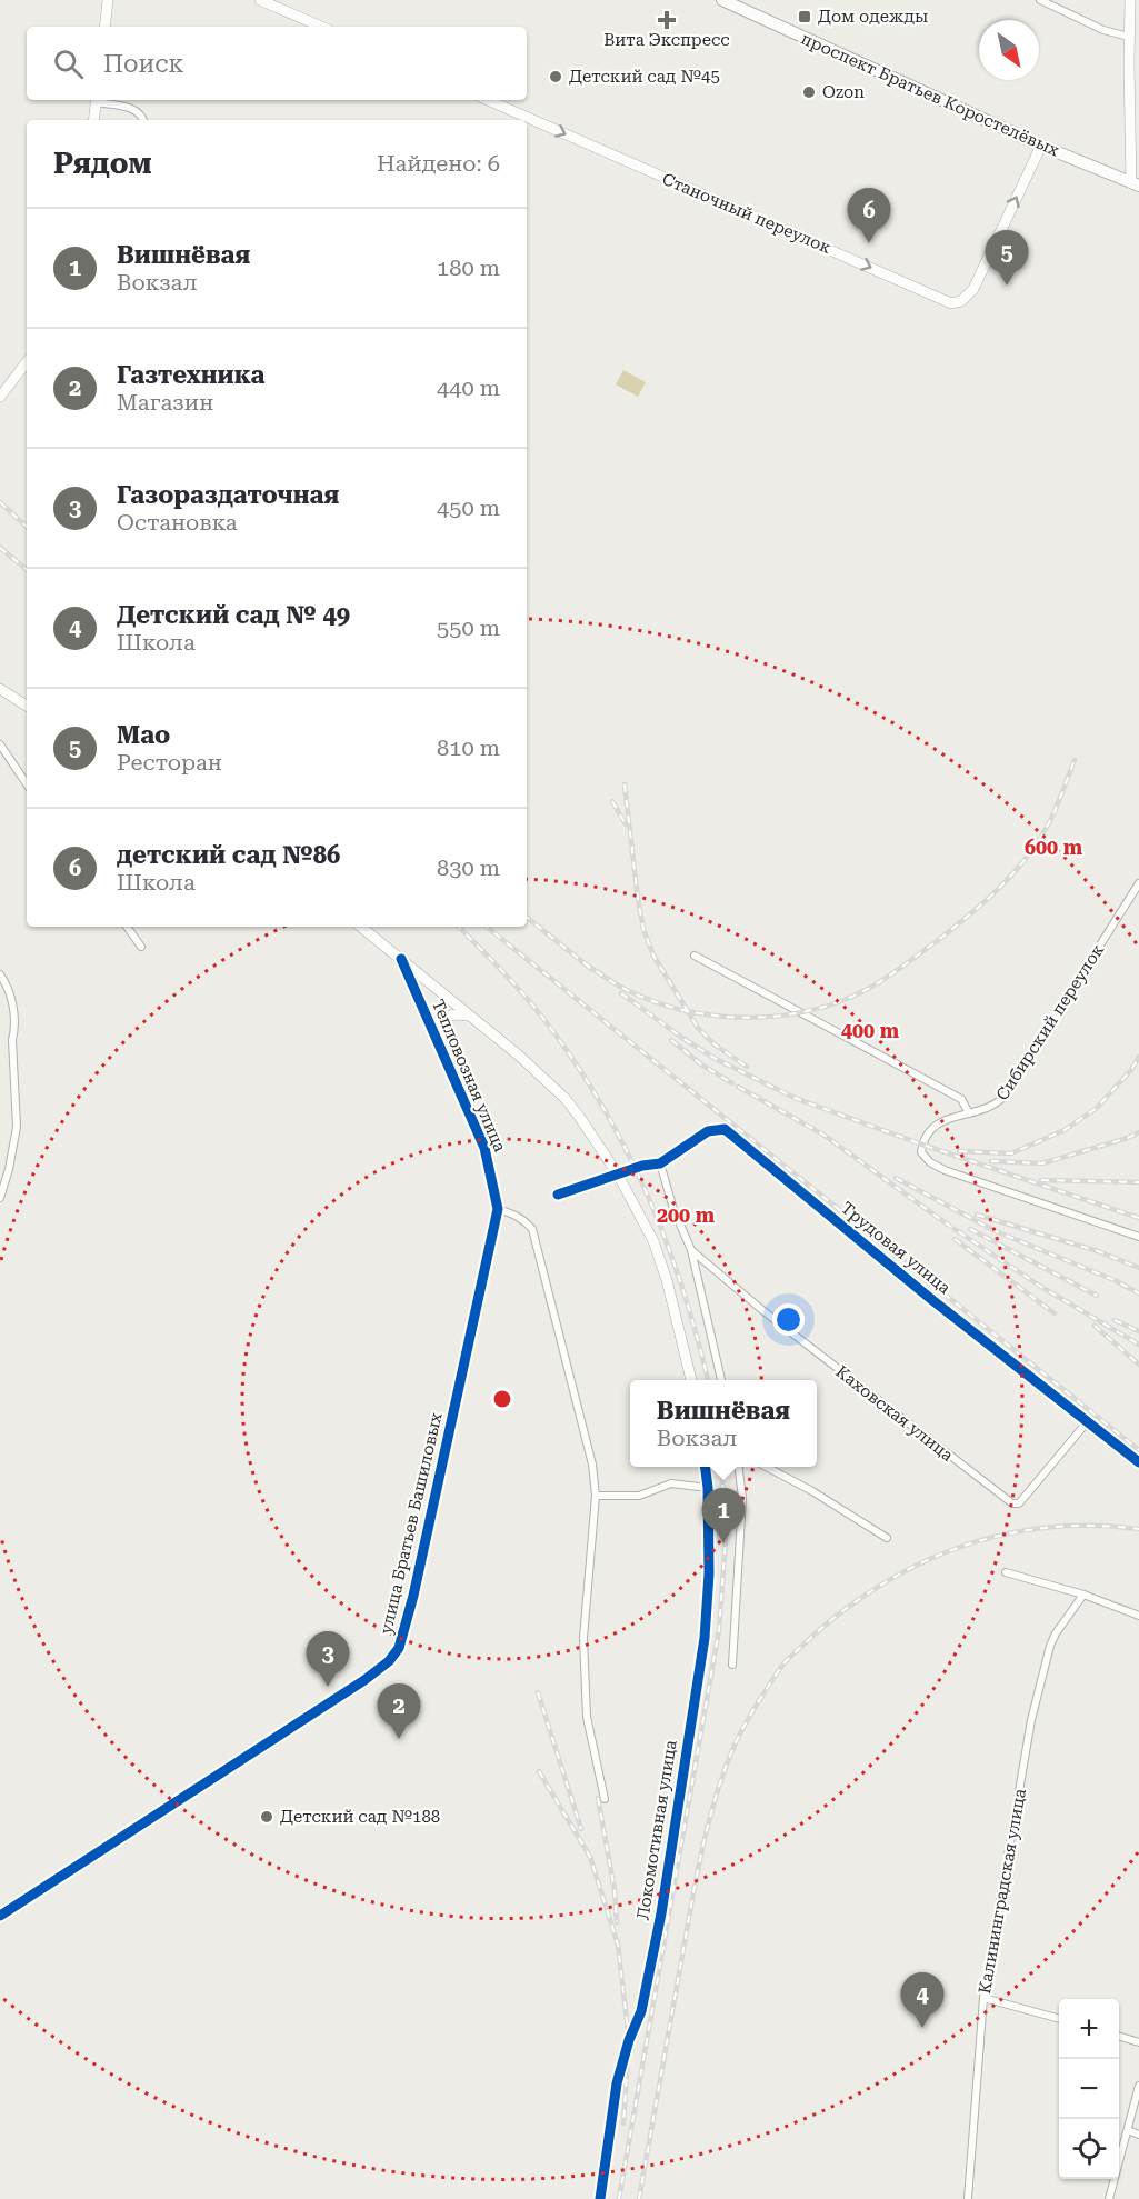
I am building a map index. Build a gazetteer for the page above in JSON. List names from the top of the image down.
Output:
{
  "streets": {
    "main road": ["проспект Братьев Коростелёвых"],
    "street": [
      "Станочный переулок",
      "Сибирский переулок",
      "Тепловозная улица",
      "Трудовая улица",
      "Каховская улица",
      "улица Братьев Башиловых",
      "Локомотивная улица",
      "Калининградская улица"
    ]
  },
  "crossings": [
    ["проспект Братьев Коростелёвых", "Станочный переулок"],
    ["Тепловозная улица", "улица Братьев Башиловых"],
    ["Трудовая улица", "Каховская улица"]
  ],
  "one_way": ["Станочный переулок"],
  "places": {
    "transit": ["Дом одежды"],
    "health": ["Вита Экспресс"],
    "other": ["Детский сад №45", "Ozon", "Детский сад №188"]
  },
  "north": "bottom right",
  "page": {
    "search": "Поиск",
    "heading": ["Рядом", "Найдено: 6"],
    "pins": [
      "6",
      "5",
      "1",
      "3",
      "2",
      "4"
    ],
    "list": [
      {
        "mark": "1",
        "name": "Вишнёвая",
        "note": "Вокзал",
        "value": "180 m"
      },
      {
        "mark": "2",
        "name": "Газтехника",
        "note": "Магазин",
        "value": "440 m"
      },
      {
        "mark": "3",
        "name": "Газораздаточная",
        "note": "Остановка",
        "value": "450 m"
      },
      {
        "mark": "4",
        "name": "Детский сад № 49",
        "note": "Школа",
        "value": "550 m"
      },
      {
        "mark": "5",
        "name": "Мао",
        "note": "Ресторан",
        "value": "810 m"
      },
      {
        "mark": "6",
        "name": "детский сад №86",
        "note": "Школа",
        "value": "830 m"
      }
    ],
    "popup": ["Вишнёвая", "Вокзал"],
    "map_buttons": ["+", "−"]
  },
  "rings": ["600 m", "400 m", "200 m"]
}
